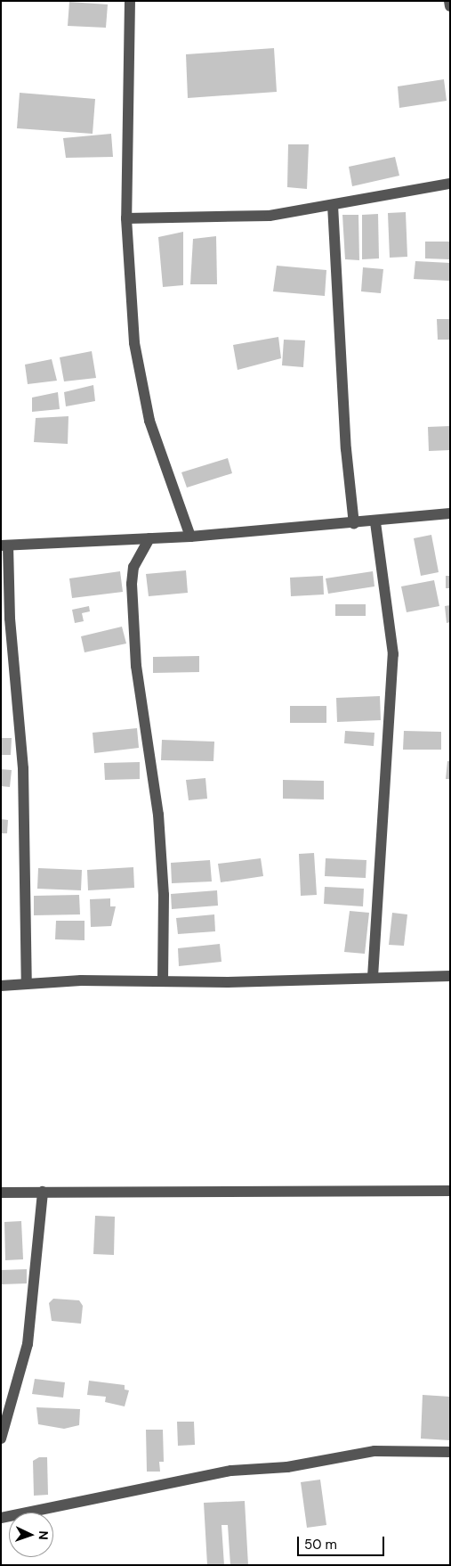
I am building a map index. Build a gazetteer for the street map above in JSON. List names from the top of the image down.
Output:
{
  "scale_bar": "50 m",
  "north": "right"
}
